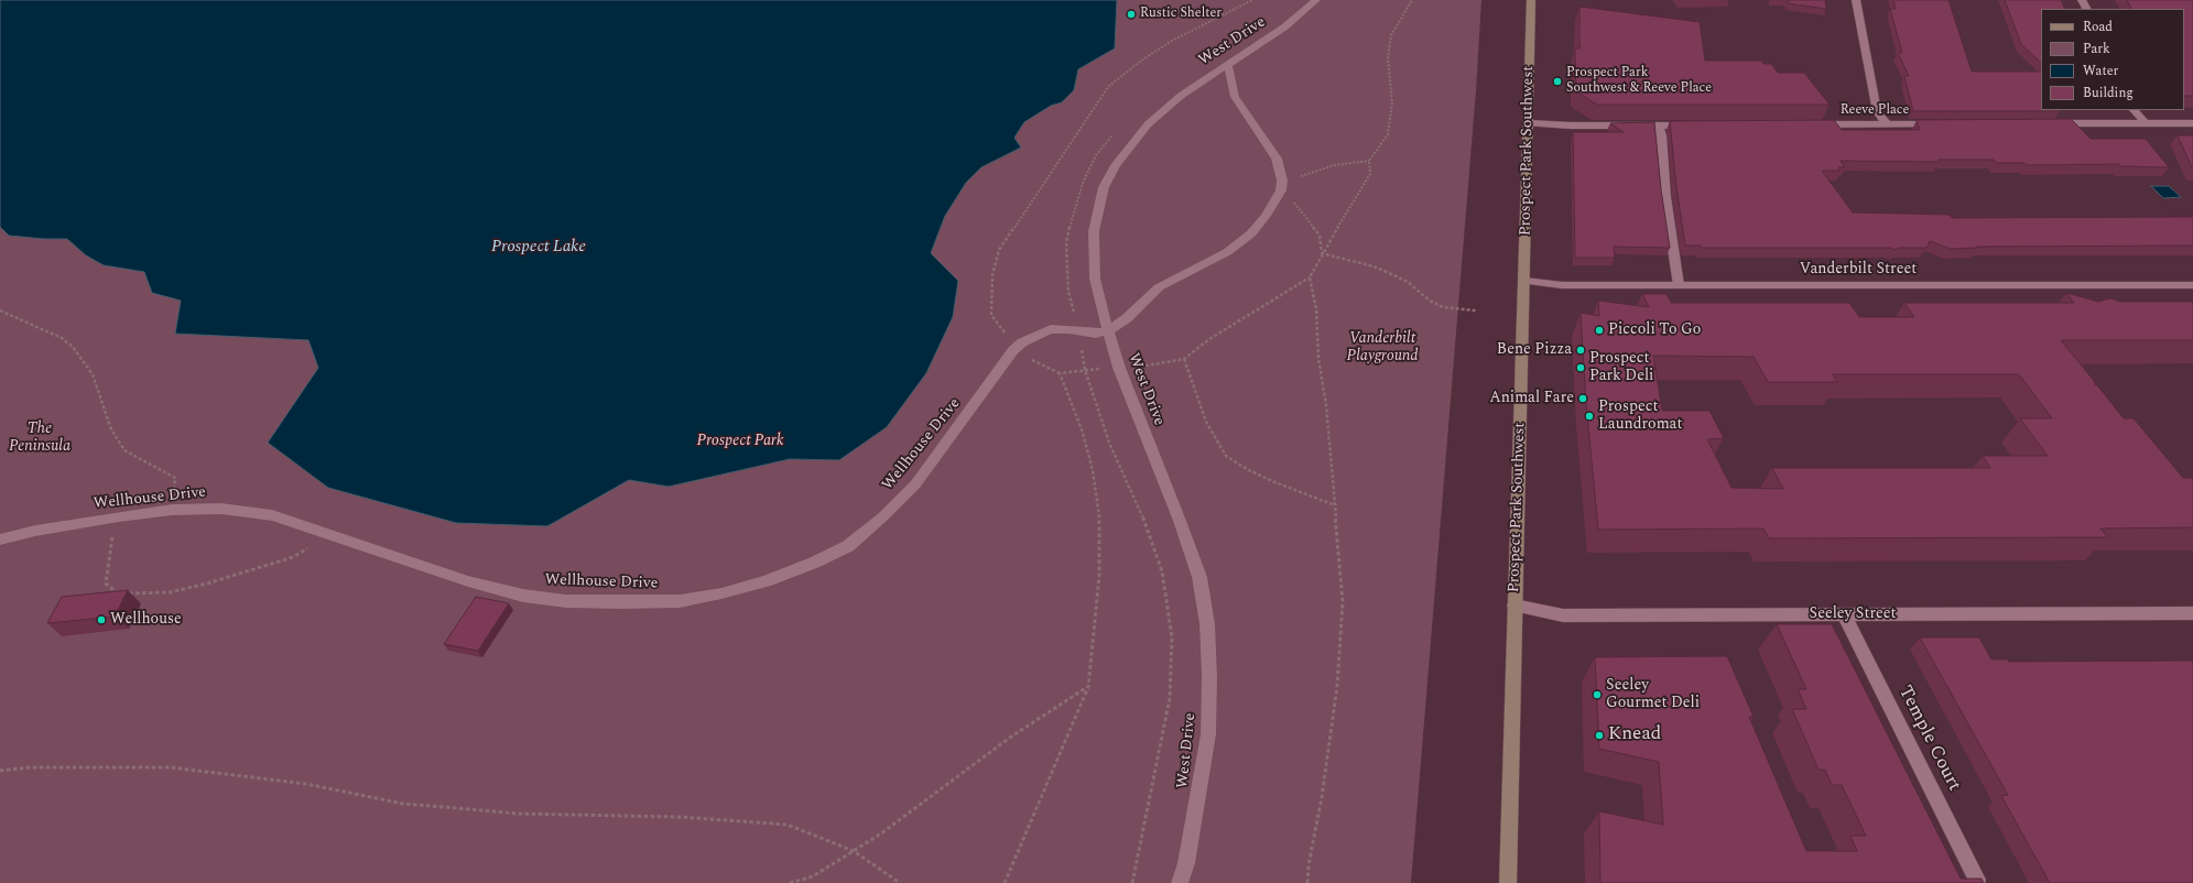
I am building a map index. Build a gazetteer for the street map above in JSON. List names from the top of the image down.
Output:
{
  "streets": {
    "street": [
      "West Drive",
      "Reeve Place",
      "Prospect Park Southwest",
      "Vanderbilt Street",
      "Wellhouse Drive",
      "Seeley Street",
      "Temple Court"
    ]
  },
  "crossings": [
    ["West Drive", "Wellhouse Drive"],
    ["Prospect Park Southwest", "Vanderbilt Street"],
    ["Prospect Park Southwest", "Seeley Street"],
    ["Seeley Street", "Temple Court"]
  ],
  "water": ["Prospect Lake"],
  "parks": ["Vanderbilt Playground", "The Peninsula", "Prospect Park"],
  "places": [
    "Rustic Shelter",
    "Prospect Park Southwest & Reeve Place",
    "Piccoli To Go",
    "Bene Pizza",
    "Prospect Park Deli",
    "Animal Fare",
    "Prospect Laundromat",
    "Wellhouse",
    "Seeley Gourmet Deli",
    "Knead"
  ],
  "legend": [
    "Road",
    "Park",
    "Water",
    "Building"
  ]
}
